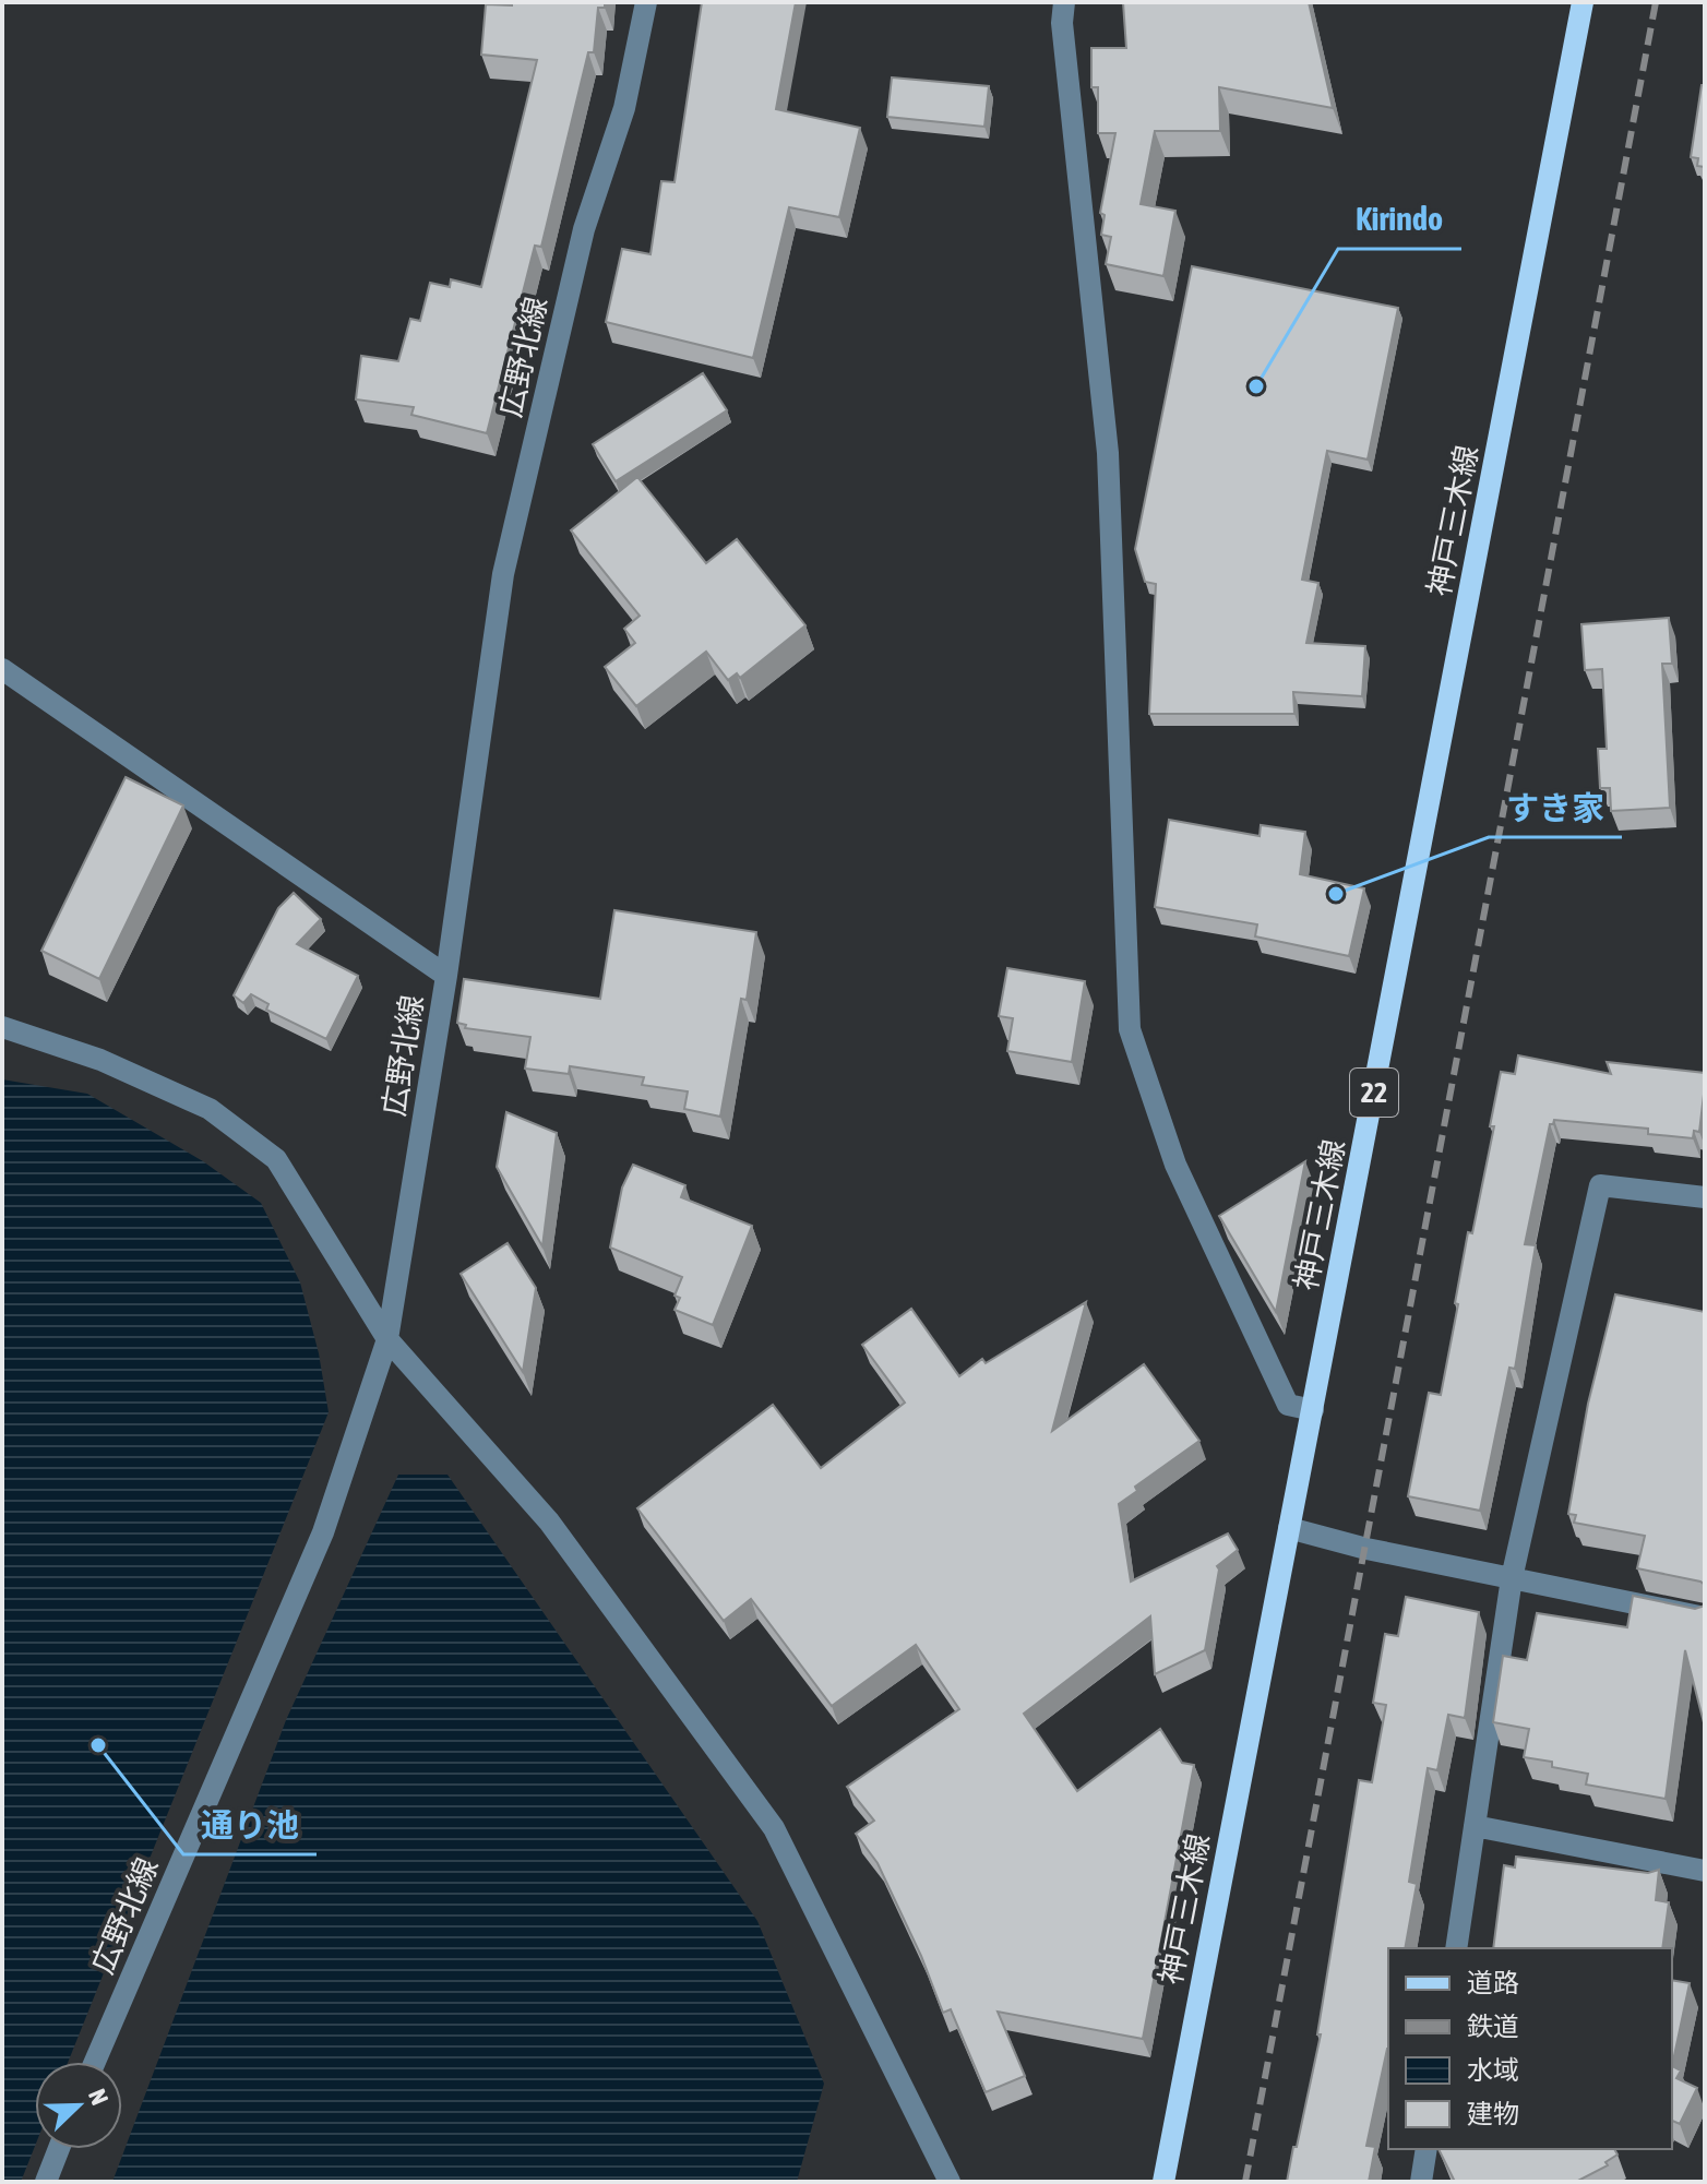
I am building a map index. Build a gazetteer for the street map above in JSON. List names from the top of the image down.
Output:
{
  "streets": {
    "main road": ["神戸三木線", "22"],
    "street": ["広野北線"]
  },
  "places": ["Kirindo", "すき家", "通り池"],
  "legend": [
    "道路",
    "鉄道",
    "水域",
    "建物"
  ],
  "north": "top right"
}
